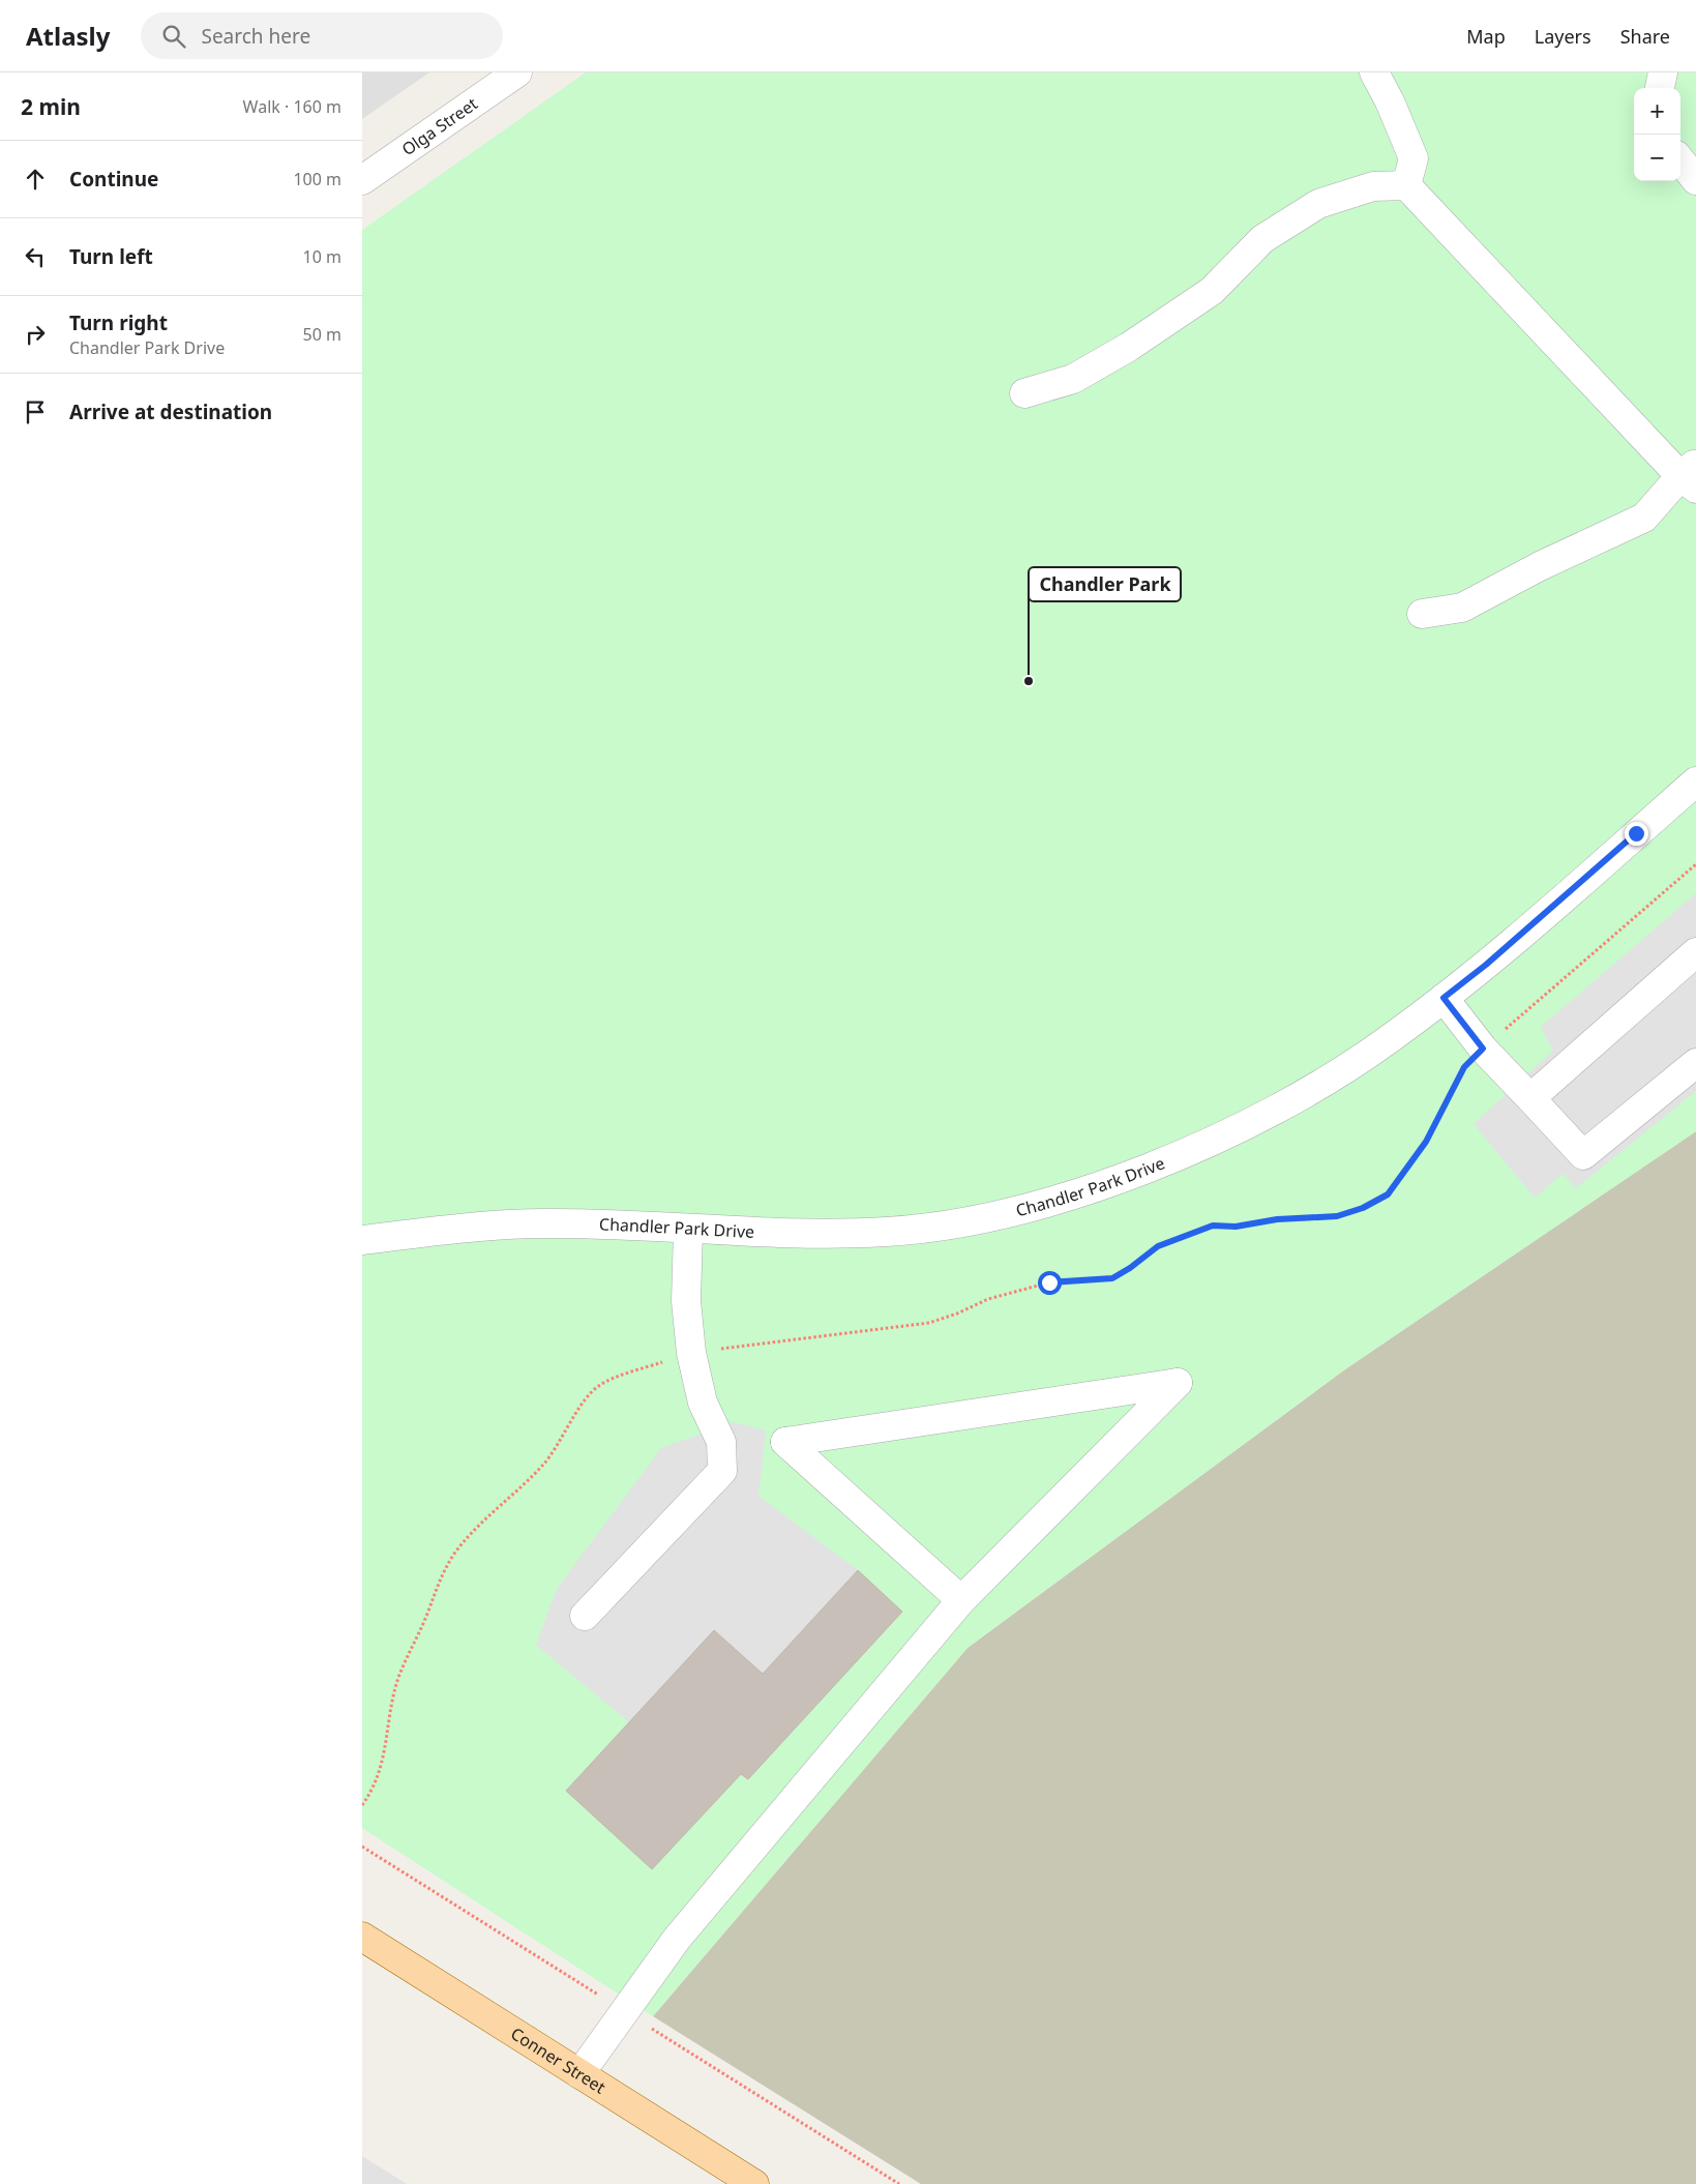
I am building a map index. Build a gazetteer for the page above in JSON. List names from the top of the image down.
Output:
{
  "streets": {
    "main road": ["Conner Street"],
    "street": ["Olga Street", "Chandler Park Drive"]
  },
  "places": ["Chandler Park"],
  "page": {
    "header": "Atlasly",
    "search": "Search here",
    "nav": ["Map", "Layers", "Share"],
    "heading": ["2 min", "Walk · 160 m"],
    "map_buttons": ["+", "−"],
    "list": [
      ["Continue", "100 m"],
      ["Turn left", "10 m"],
      ["Turn right", "Chandler Park Drive", "50 m"],
      "Arrive at destination"
    ]
  }
}
